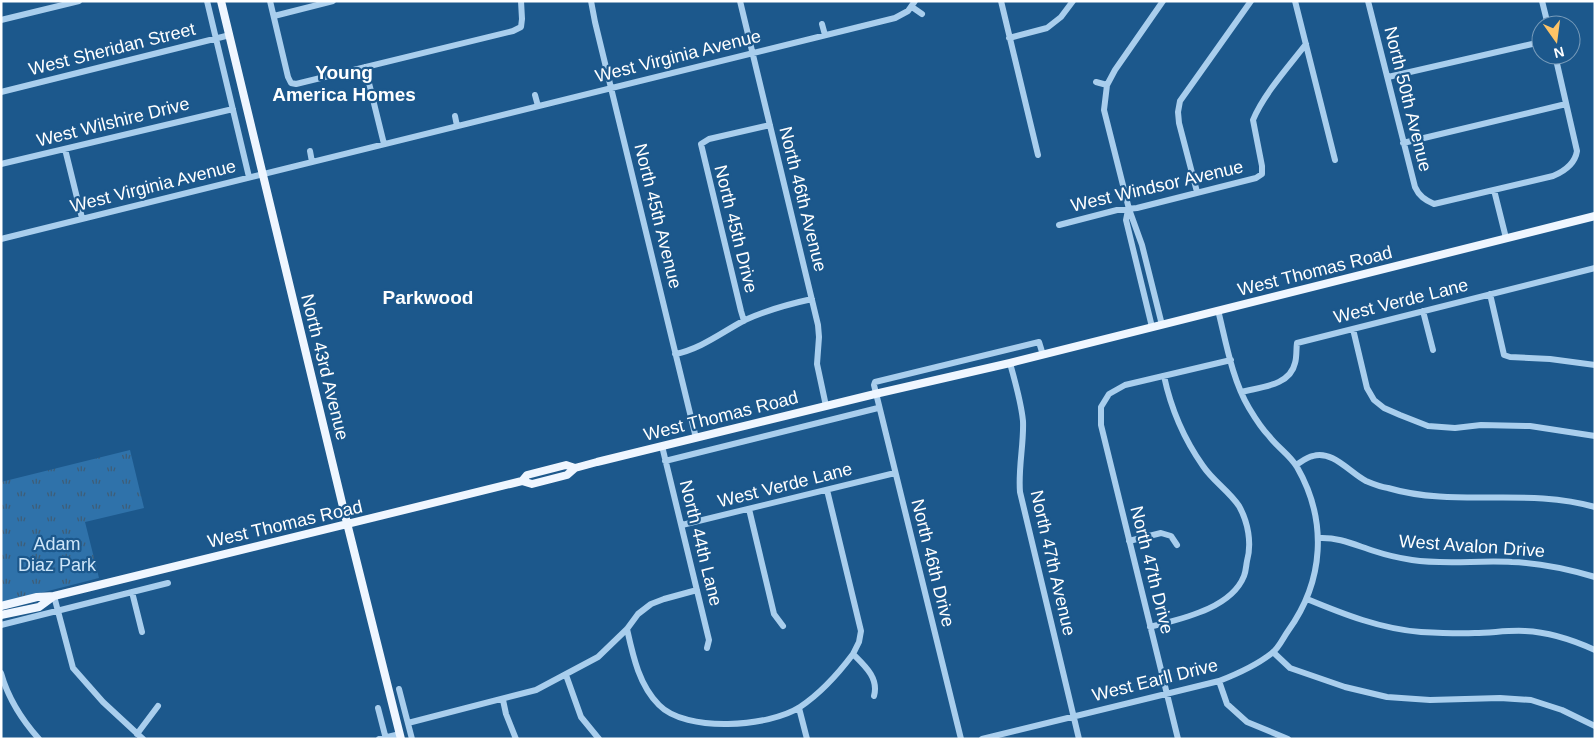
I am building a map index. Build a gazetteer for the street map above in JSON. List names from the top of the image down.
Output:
{
  "streets": {
    "main road": ["West Thomas Road", "North 43rd Avenue"],
    "street": [
      "West Sheridan Street",
      "West Virginia Avenue",
      "North 50th Avenue",
      "West Wilshire Drive",
      "West Windsor Avenue",
      "North 46th Avenue",
      "North 45th Avenue",
      "North 45th Drive",
      "West Verde Lane",
      "North 44th Lane",
      "West Avalon Drive",
      "North 46th Drive",
      "North 47th Avenue",
      "North 47th Drive",
      "West Earll Drive"
    ]
  },
  "crossings": [
    ["West Sheridan Street", "North 43rd Avenue"],
    ["West Virginia Avenue", "North 46th Avenue"],
    ["West Virginia Avenue", "North 45th Avenue"],
    ["West Virginia Avenue", "North 43rd Avenue"],
    ["North 46th Avenue", "North 45th Drive"],
    ["North 46th Avenue", "West Thomas Road"],
    ["North 45th Avenue", "West Thomas Road"],
    ["West Thomas Road", "North 43rd Avenue"],
    ["West Thomas Road", "North 44th Lane"],
    ["West Thomas Road", "North 46th Drive"],
    ["West Thomas Road", "North 47th Avenue"],
    ["West Thomas Road", "West Earll Drive"],
    ["West Verde Lane", "North 44th Lane"],
    ["West Verde Lane", "North 46th Drive"],
    ["West Verde Lane", "West Earll Drive"],
    ["West Avalon Drive", "West Earll Drive"],
    ["North 47th Avenue", "West Earll Drive"],
    ["North 47th Drive", "West Earll Drive"]
  ],
  "districts": ["Young America Homes", "Parkwood"],
  "parks": ["Adam Diaz Park"],
  "north": "bottom"
}
